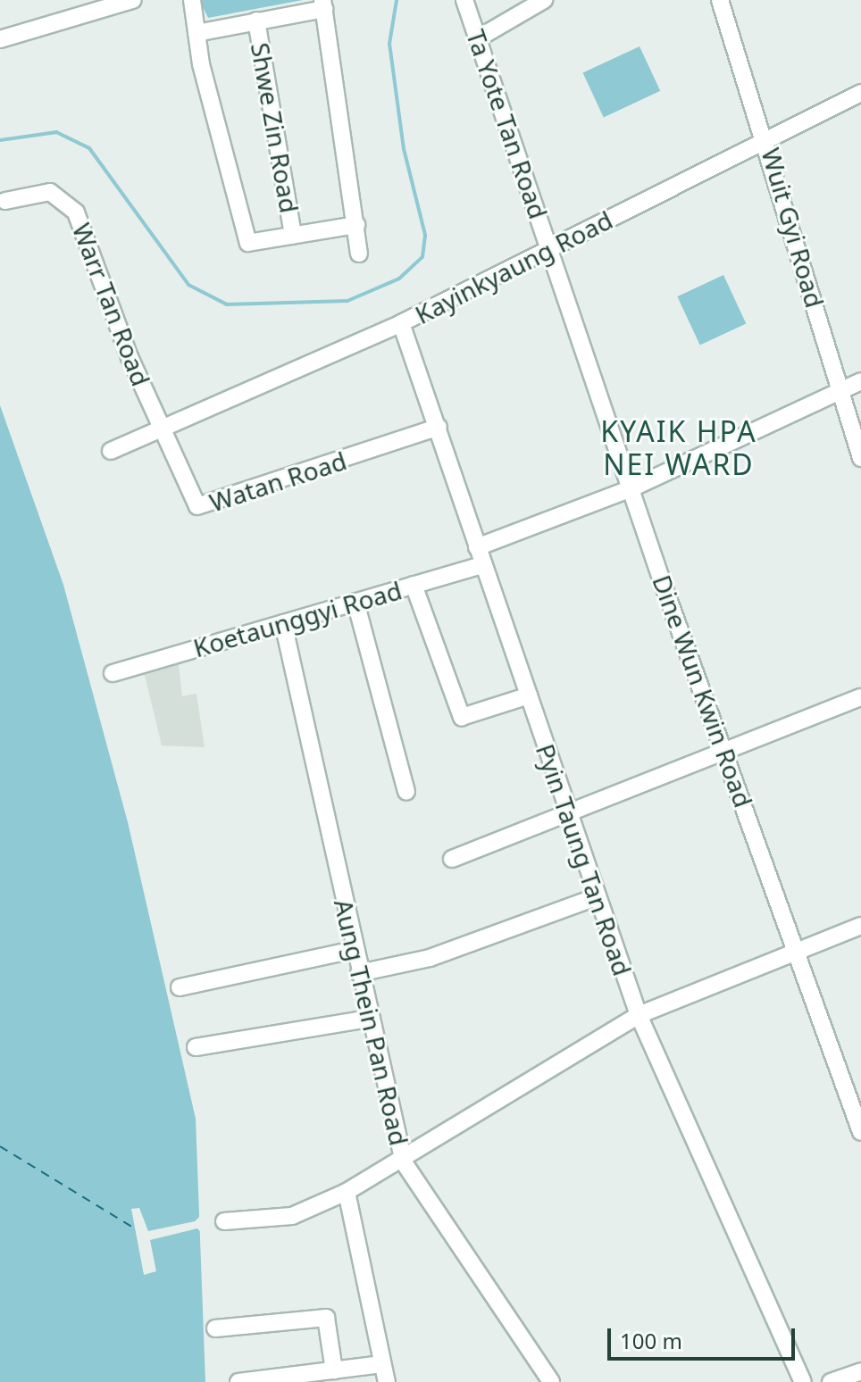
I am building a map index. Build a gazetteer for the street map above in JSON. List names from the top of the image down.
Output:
{
  "streets": {
    "street": [
      "Ta Yote Tan Road",
      "Shwe Zin Road",
      "Wuit Gyi Road",
      "Kayinkyaung Road",
      "Warr Tan Road",
      "Watan Road",
      "Koetaunggyi Road",
      "Dine Wun Kwin Road",
      "Pyin Taung Tan Road",
      "Aung Thein Pan Road"
    ]
  },
  "crossings": [
    ["Ta Yote Tan Road", "Kayinkyaung Road"],
    ["Ta Yote Tan Road", "Dine Wun Kwin Road"],
    ["Wuit Gyi Road", "Kayinkyaung Road"],
    ["Kayinkyaung Road", "Warr Tan Road"],
    ["Kayinkyaung Road", "Watan Road"],
    ["Kayinkyaung Road", "Dine Wun Kwin Road"],
    ["Kayinkyaung Road", "Pyin Taung Tan Road"],
    ["Warr Tan Road", "Watan Road"],
    ["Watan Road", "Pyin Taung Tan Road"],
    ["Koetaunggyi Road", "Pyin Taung Tan Road"],
    ["Koetaunggyi Road", "Aung Thein Pan Road"]
  ],
  "districts": ["KYAIK HPA NEI WARD"],
  "scale_bar": "100 m"
}
